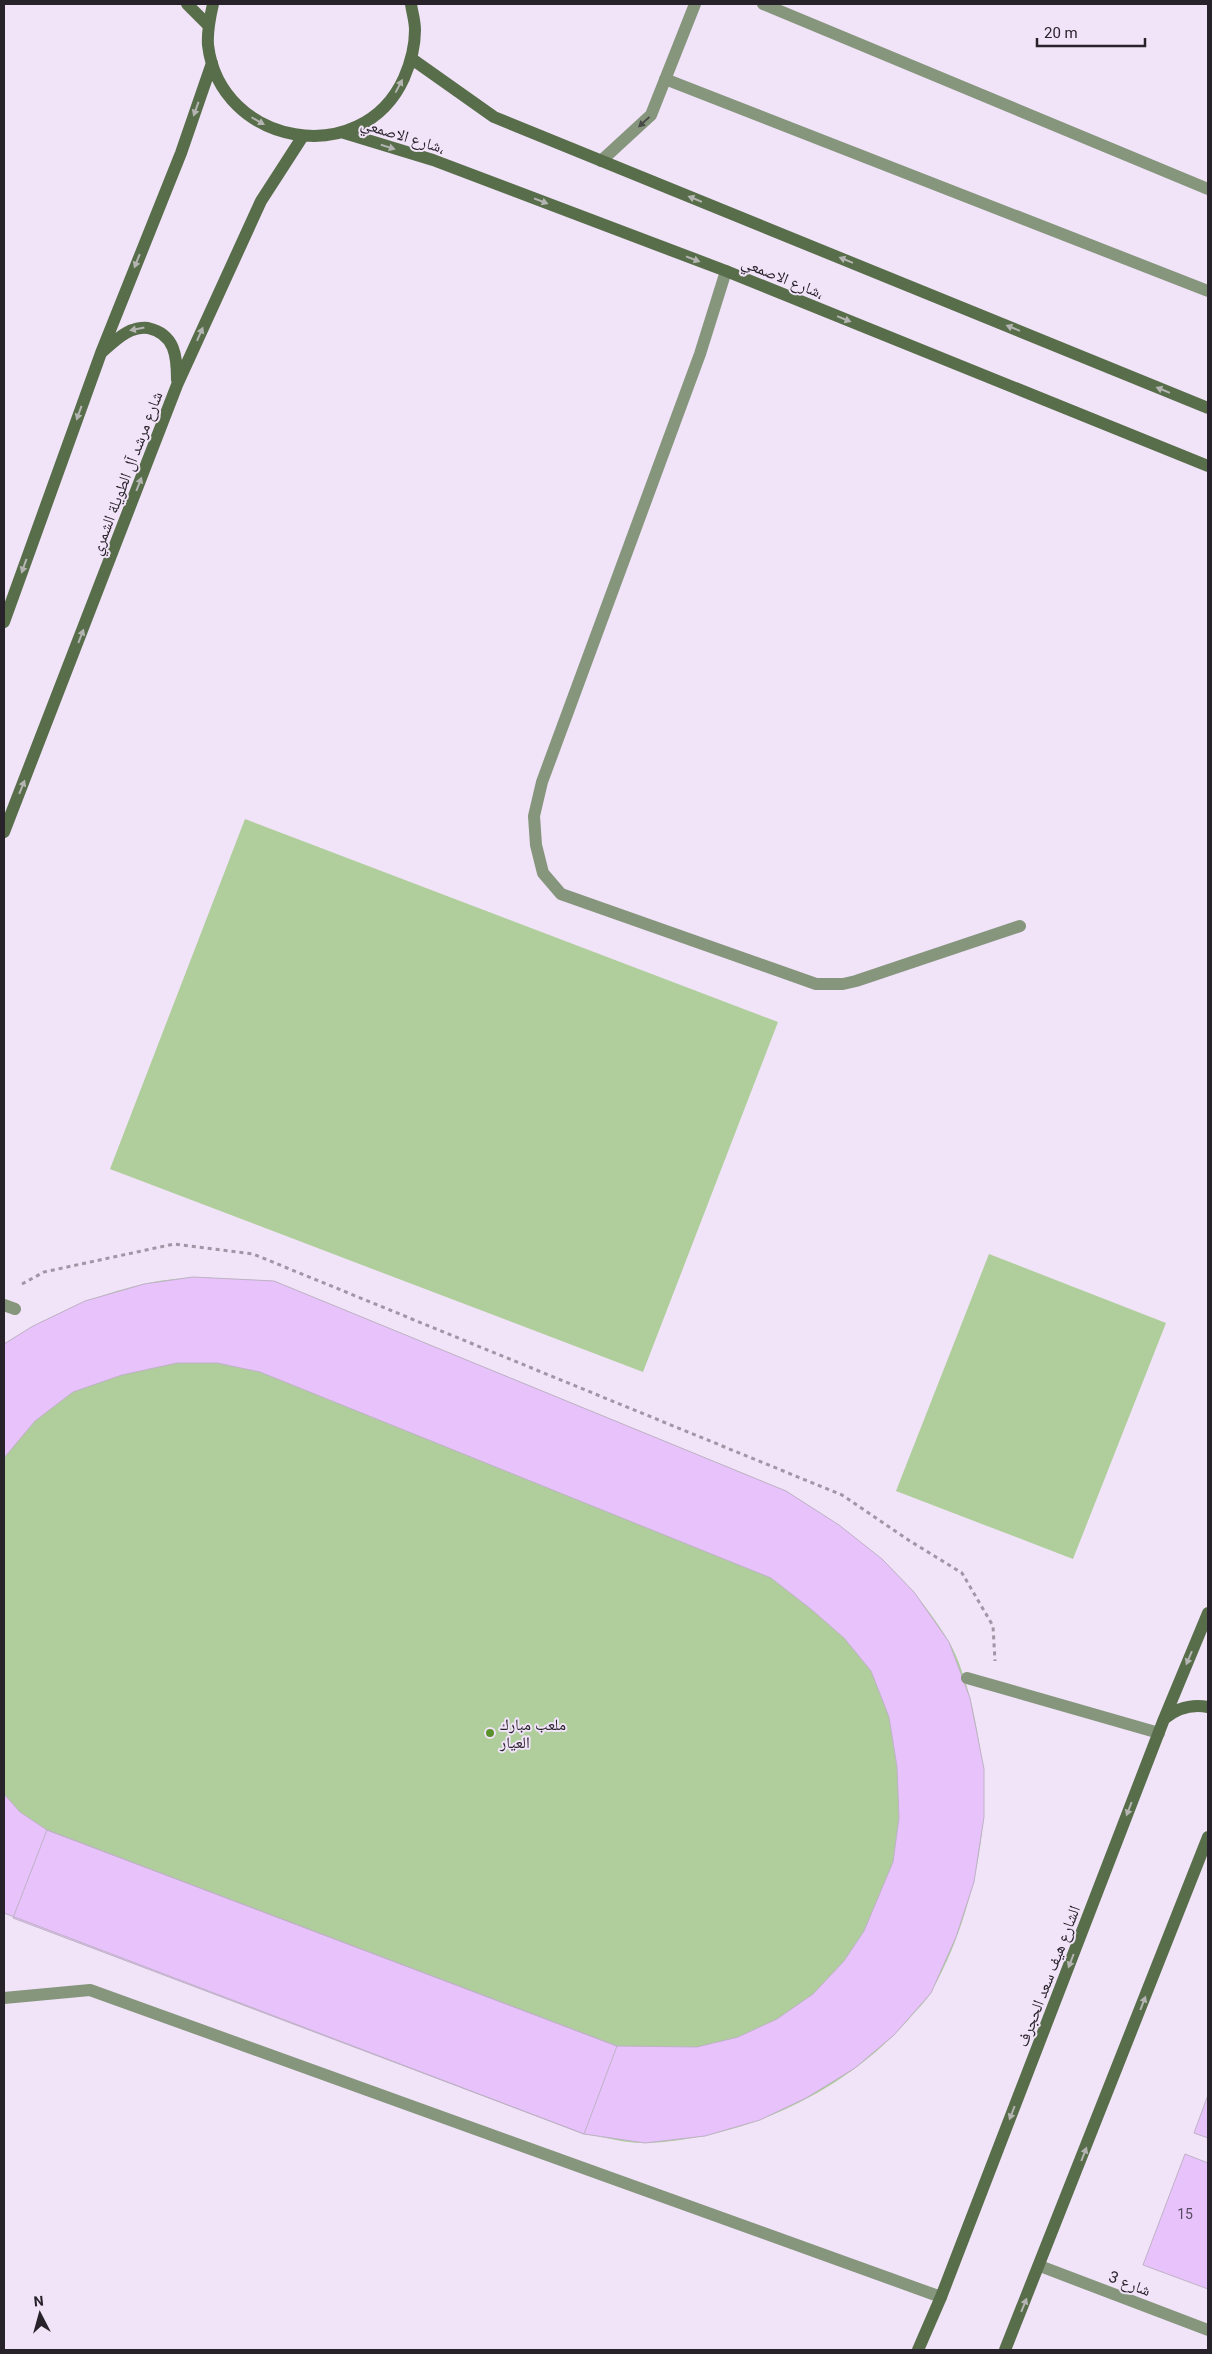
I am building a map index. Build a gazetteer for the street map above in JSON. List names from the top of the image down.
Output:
{
  "streets": {
    "street": [
      "شارع الاصمعي،",
      "شارع مرشد آل الطويلة الشمري",
      "الشارع هيف سعد الحجرف",
      "شارع 3"
    ]
  },
  "places": ["ملعب مبارك العيار"],
  "house_numbers": ["15"],
  "scale_bar": "20 m",
  "north": "top"
}
